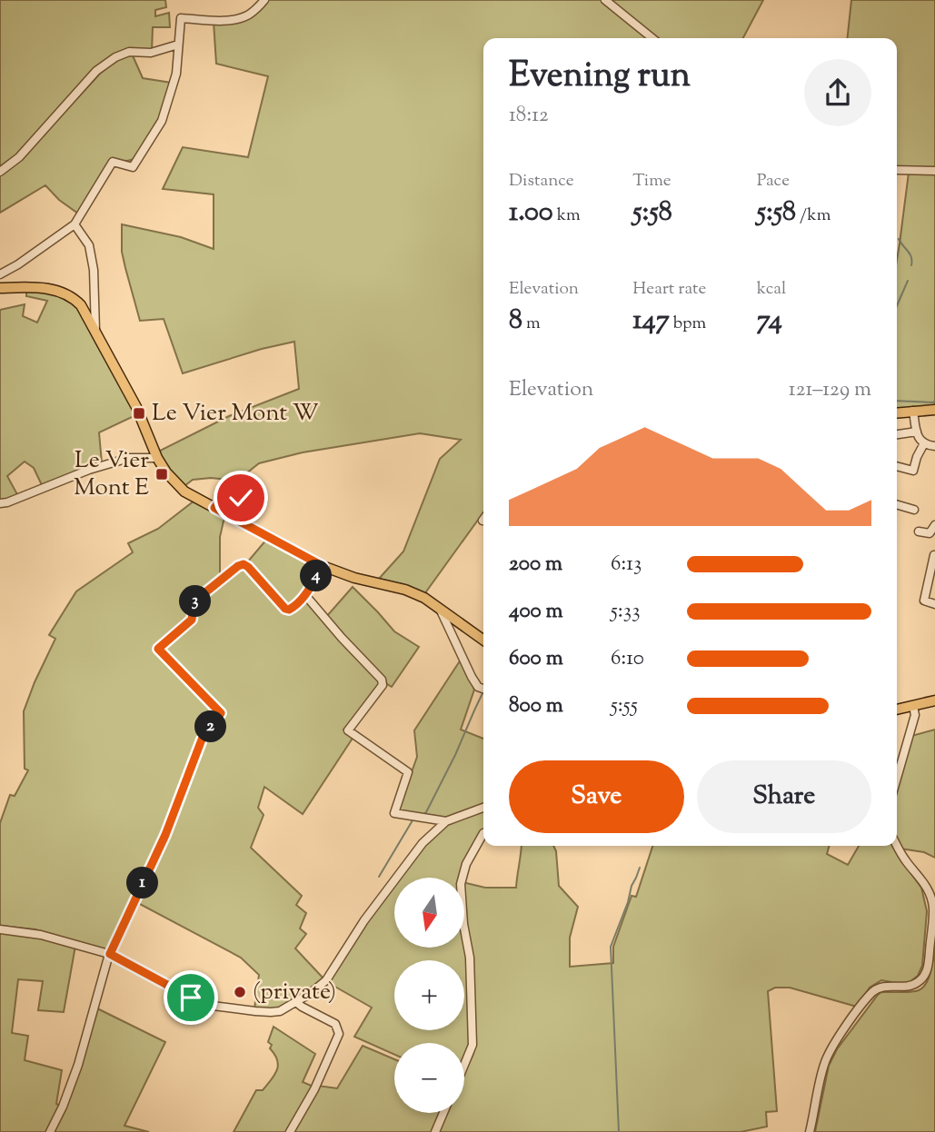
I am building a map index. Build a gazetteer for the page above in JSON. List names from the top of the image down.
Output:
{
  "places": {
    "transit": ["Le Vier Mont W", "Le Vier Mont E"],
    "other": ["(private)"]
  },
  "north": "bottom",
  "page": {
    "heading": ["Evening run", "18:12"],
    "stats": [
      ["Distance", "1.00 km"],
      ["Time", "5:58"],
      ["Pace", "5:58 /km"],
      ["Elevation", "8 m"],
      ["Heart rate", "147 bpm"],
      ["kcal", "74"]
    ],
    "chart": ["Elevation", "121–129 m"],
    "list": [
      {
        "name": "200 m",
        "note": "6:13"
      },
      {
        "name": "400 m",
        "note": "5:33"
      },
      {
        "name": "600 m",
        "note": "6:10"
      },
      {
        "name": "800 m",
        "note": "5:55"
      }
    ],
    "pins": [
      "4",
      "3",
      "2",
      "1"
    ],
    "buttons": ["Save", "Share"],
    "map_buttons": ["+", "−"]
  }
}
